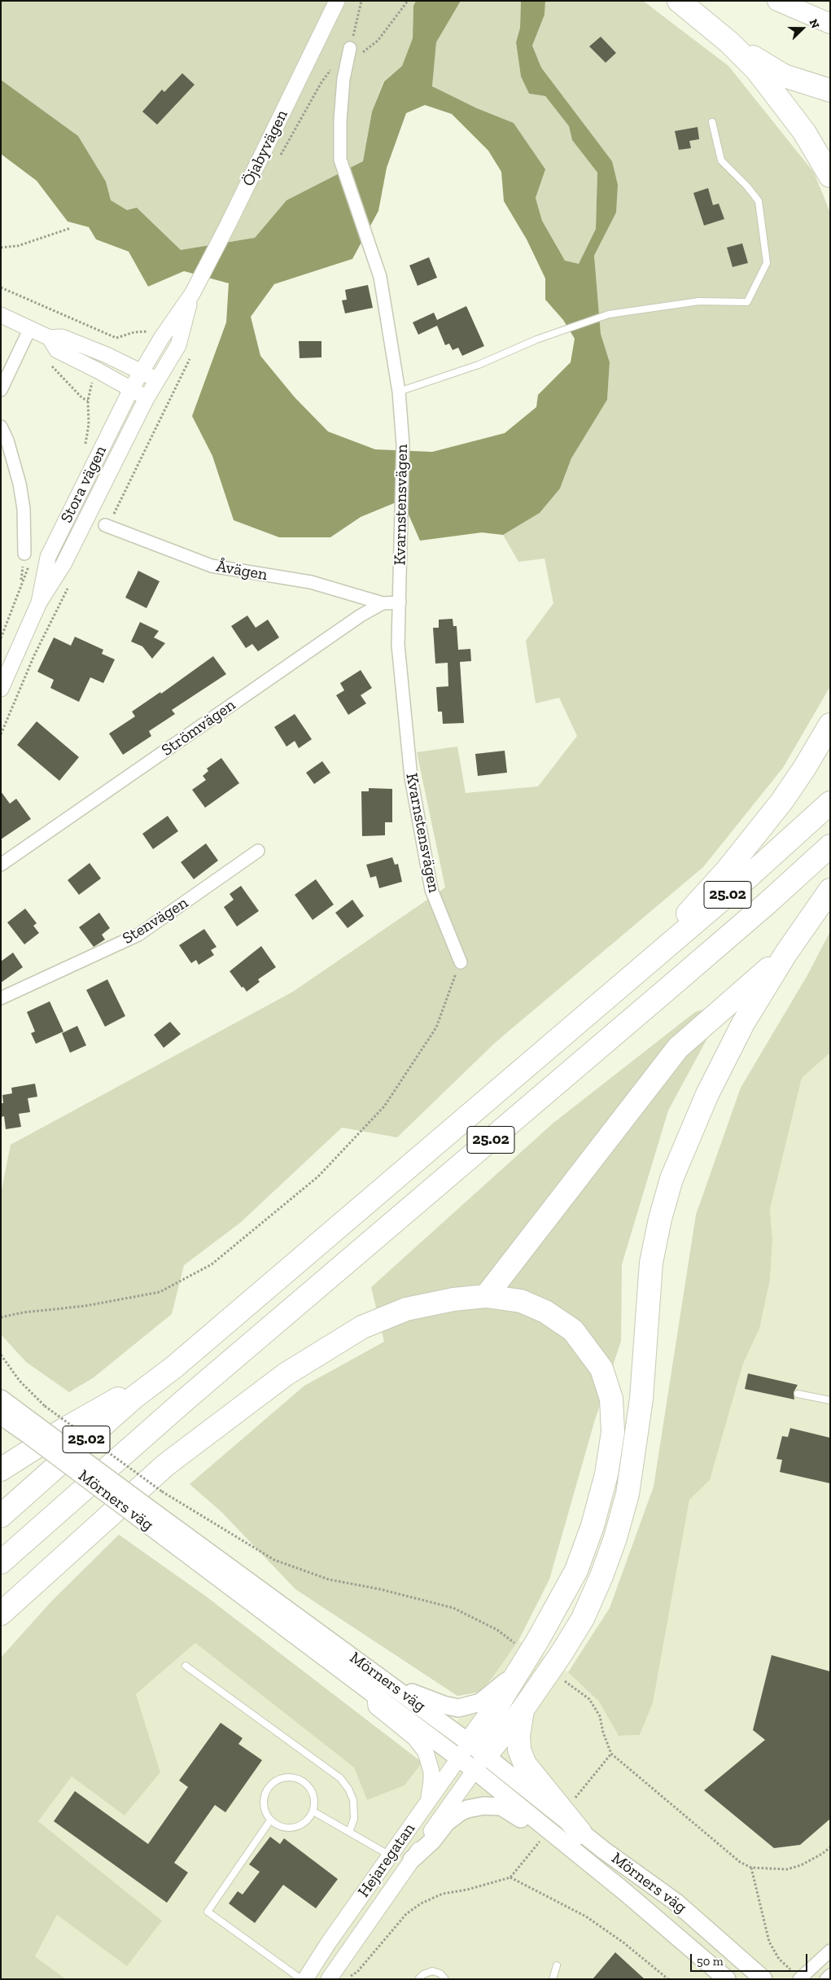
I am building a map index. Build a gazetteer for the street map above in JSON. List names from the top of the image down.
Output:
{
  "streets": {
    "highway": ["25.02"],
    "main road": ["Mörners väg"],
    "street": [
      "Öjabyvägen",
      "Stora vägen",
      "Kvarnstensvägen",
      "Åvägen",
      "Strömvägen",
      "Stenvägen",
      "Hejaregatan"
    ]
  },
  "crossings": [
    ["Öjabyvägen", "Stora vägen"],
    ["Kvarnstensvägen", "Strömvägen"],
    ["Åvägen", "Strömvägen"],
    ["Mörners väg", "Hejaregatan"]
  ],
  "scale_bar": "50 m",
  "north": "right"
}
